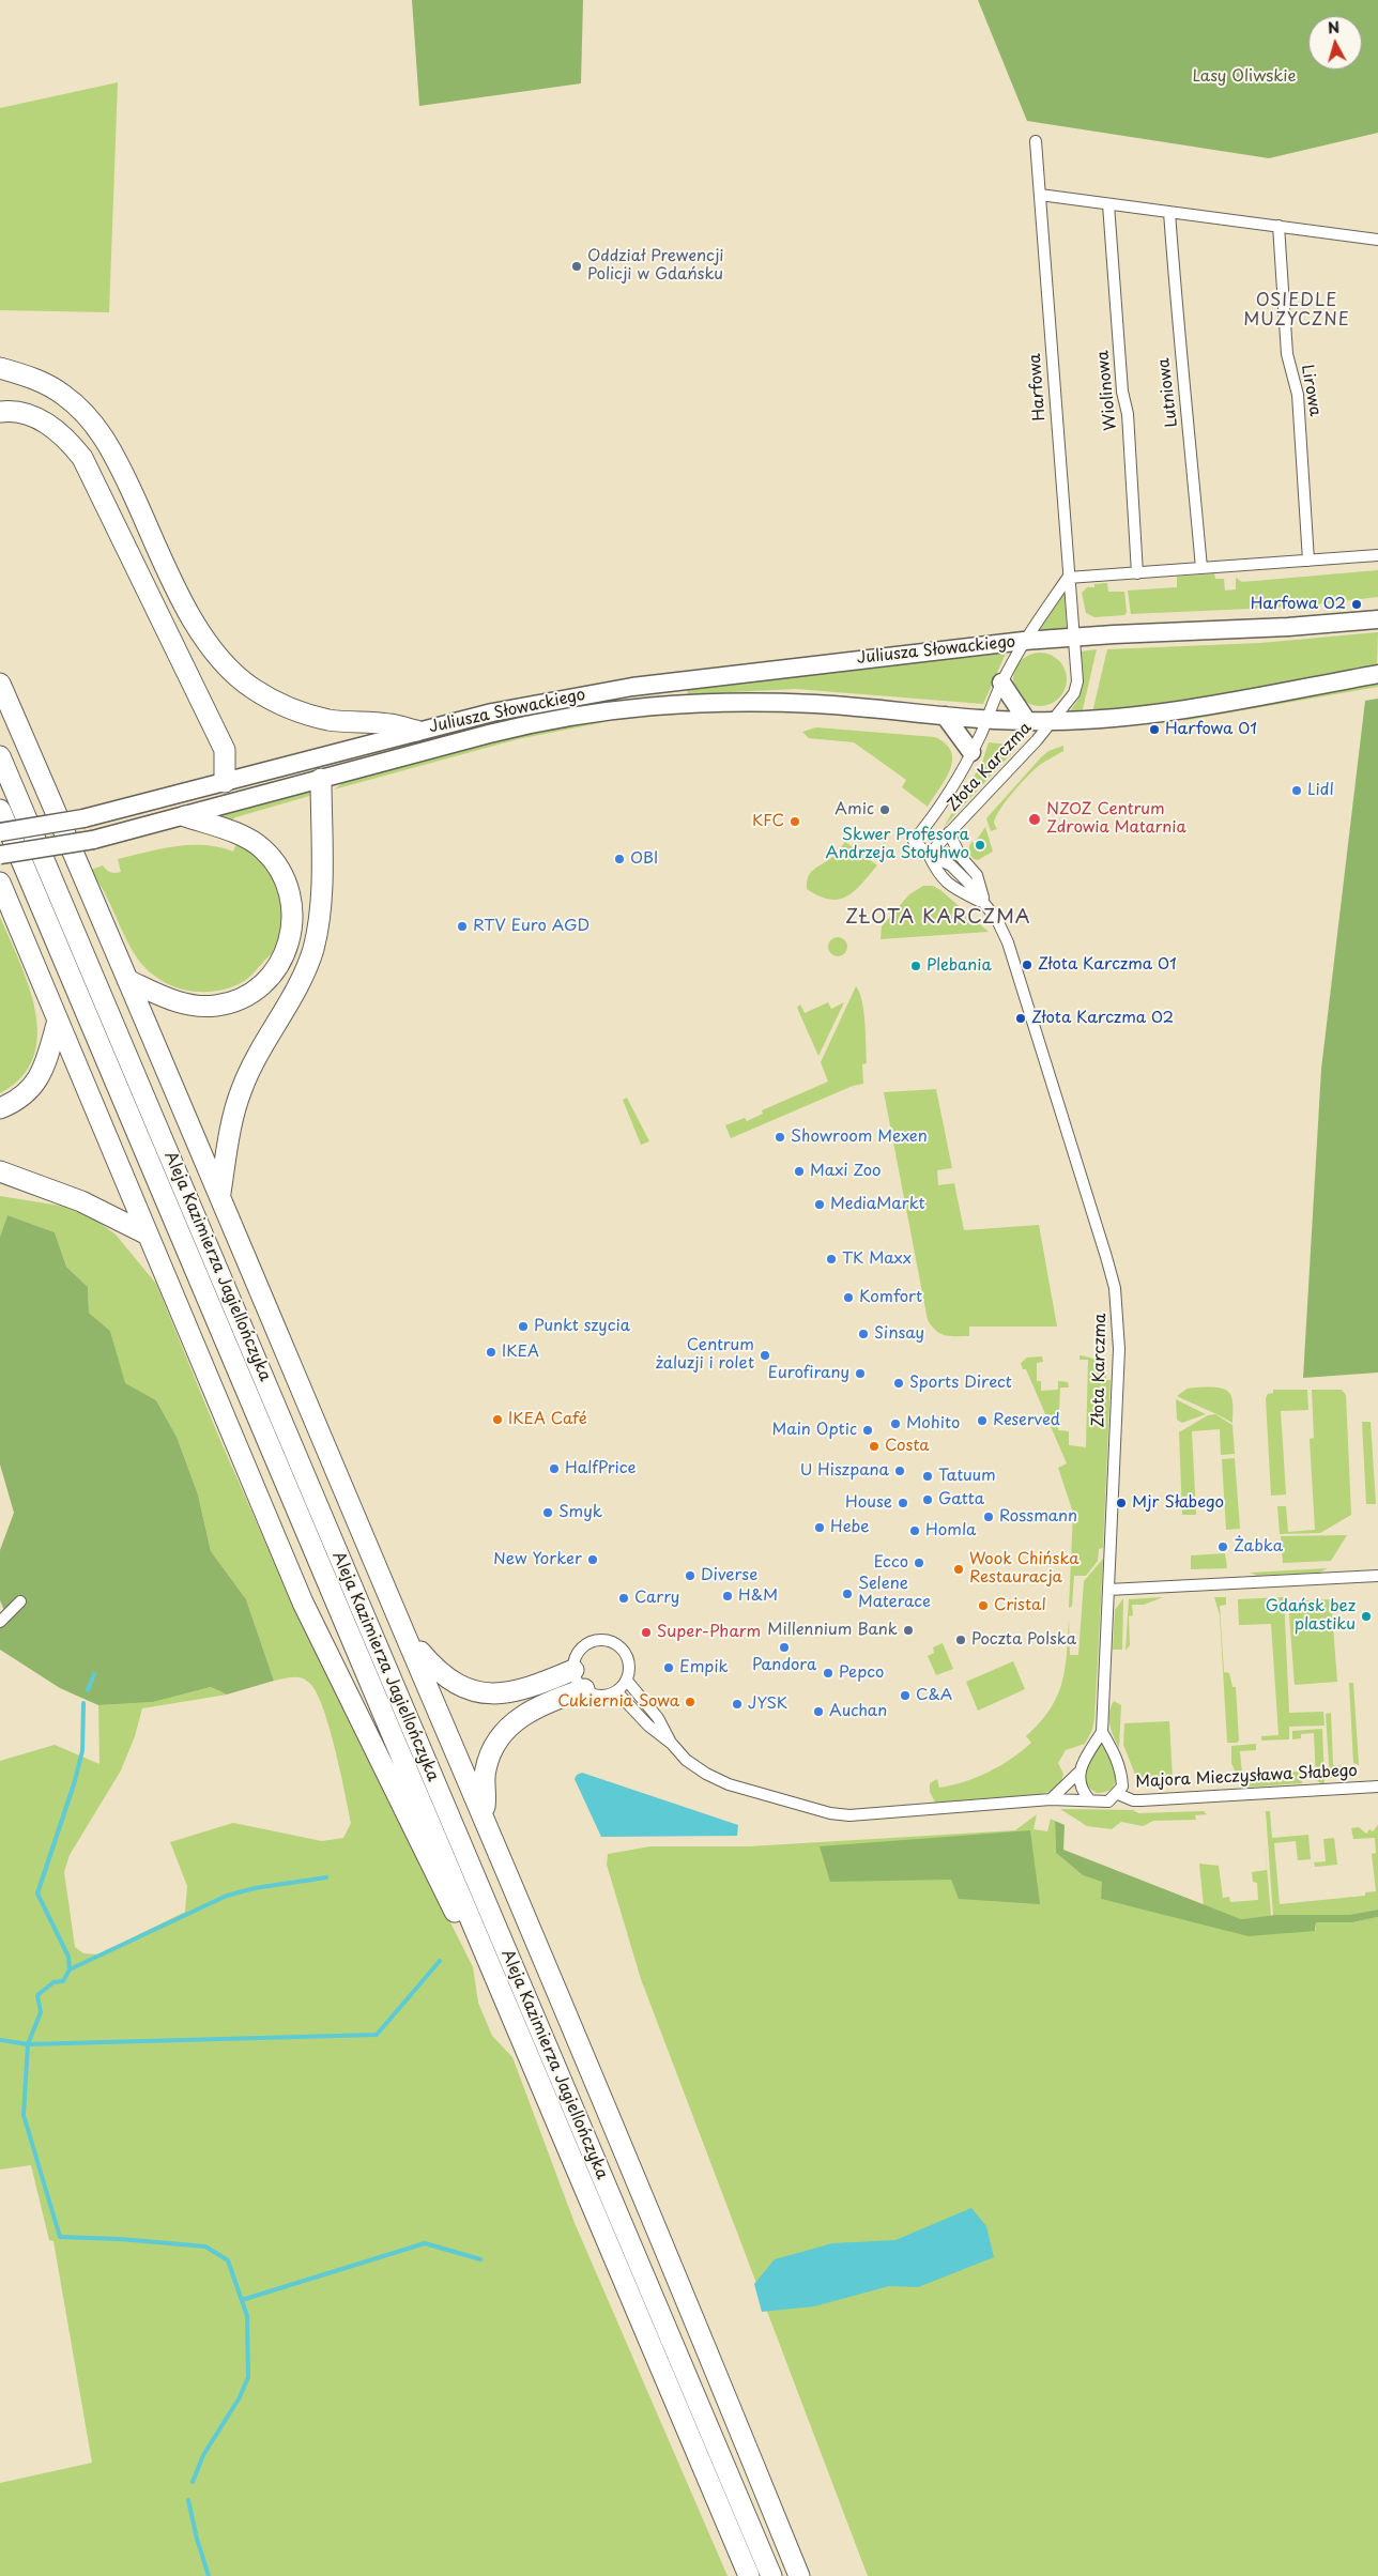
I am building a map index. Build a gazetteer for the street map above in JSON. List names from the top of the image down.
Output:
{
  "streets": {
    "highway": ["Aleja Kazimierza Jagiellończyka"],
    "main road": ["Juliusza Słowackiego"],
    "street": [
      "Harfowa",
      "Wiolinowa",
      "Lirowa",
      "Lutniowa",
      "Złota Karczma",
      "Majora Mieczysława Słabego"
    ]
  },
  "crossings": [
    ["Harfowa", "Juliusza Słowackiego"],
    ["Harfowa", "Złota Karczma"],
    ["Juliusza Słowackiego", "Złota Karczma"]
  ],
  "districts": ["OSIEDLE MUZYCZNE", "ZŁOTA KARCZMA"],
  "parks": ["Lasy Oliwskie"],
  "places": [
    "Oddział Prewencji Policji w Gdańsku",
    "Harfowa 02",
    "Harfowa 01",
    "Lidl",
    "Amic",
    "NZOZ Centrum Zdrowia Matarnia",
    "KFC",
    "Skwer Profesora Andrzeja Stołyhwo",
    "OBI",
    "RTV Euro AGD",
    "Złota Karczma 01",
    "Plebania",
    "Złota Karczma 02",
    "Showroom Mexen",
    "Maxi Zoo",
    "MediaMarkt",
    "TK Maxx",
    "Komfort",
    "Punkt szycia",
    "Sinsay",
    "IKEA",
    "Centrum żaluzji i rolet",
    "Eurofirany",
    "Sports Direct",
    "IKEA Café",
    "Reserved",
    "Mohito",
    "Main Optic",
    "Costa",
    "HalfPrice",
    "U Hiszpana",
    "Tatuum",
    "Gatta",
    "House",
    "Mjr Słabego",
    "Smyk",
    "Rossmann",
    "Hebe",
    "Homla",
    "Żabka",
    "New Yorker",
    "Ecco",
    "Wook Chińska Restauracja",
    "Diverse",
    "Selene Materace",
    "H&M",
    "Carry",
    "Cristal",
    "Gdańsk bez plastiku",
    "Millennium Bank",
    "Super-Pharm",
    "Poczta Polska",
    "Pandora",
    "Empik",
    "Pepco",
    "C&A",
    "Cukiernia Sowa",
    "JYSK",
    "Auchan"
  ],
  "north": "top"
}
